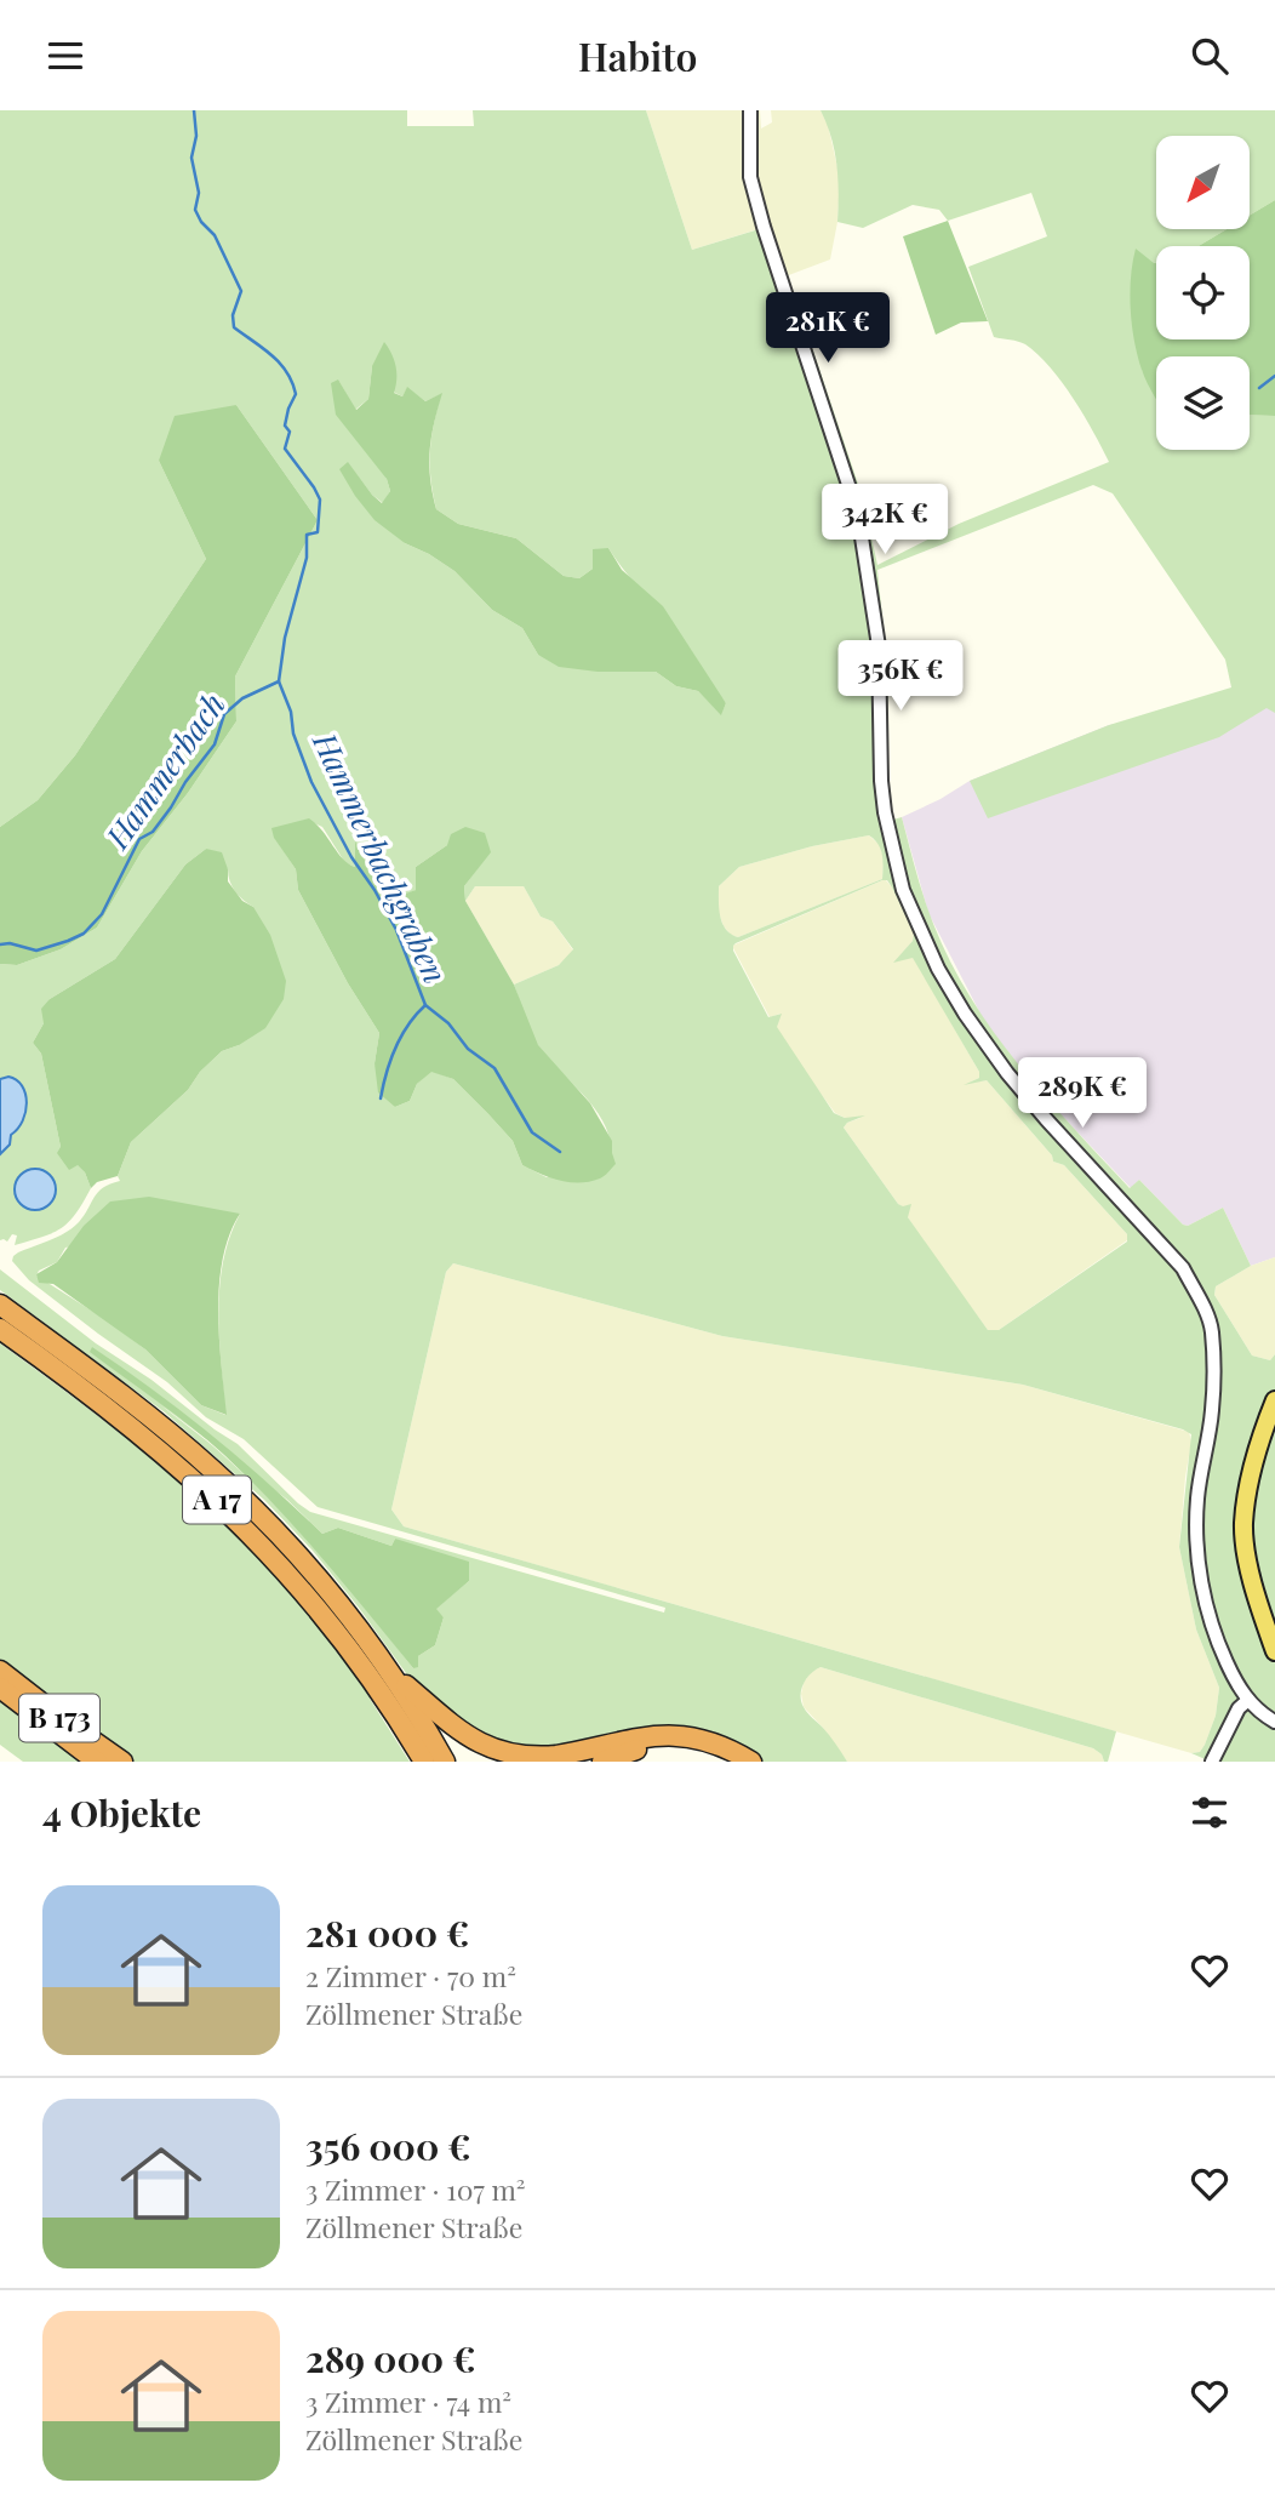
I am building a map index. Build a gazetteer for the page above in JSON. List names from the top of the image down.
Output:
{
  "streets": {
    "highway": ["A 17", "B 173"]
  },
  "water": ["Hammerbach", "Hammerbachgraben"],
  "north": "bottom left",
  "page": {
    "header": "Habito",
    "price": [
      "281K €",
      "342K €",
      "356K €",
      "289K €"
    ],
    "heading": "4 Objekte",
    "list": [
      {
        "name": "281 000 €",
        "note": "2 Zimmer · 70 m² · Zöllmener Straße"
      },
      {
        "name": "356 000 €",
        "note": "3 Zimmer · 107 m² · Zöllmener Straße"
      },
      {
        "name": "289 000 €",
        "note": "3 Zimmer · 74 m² · Zöllmener Straße"
      }
    ]
  }
}
